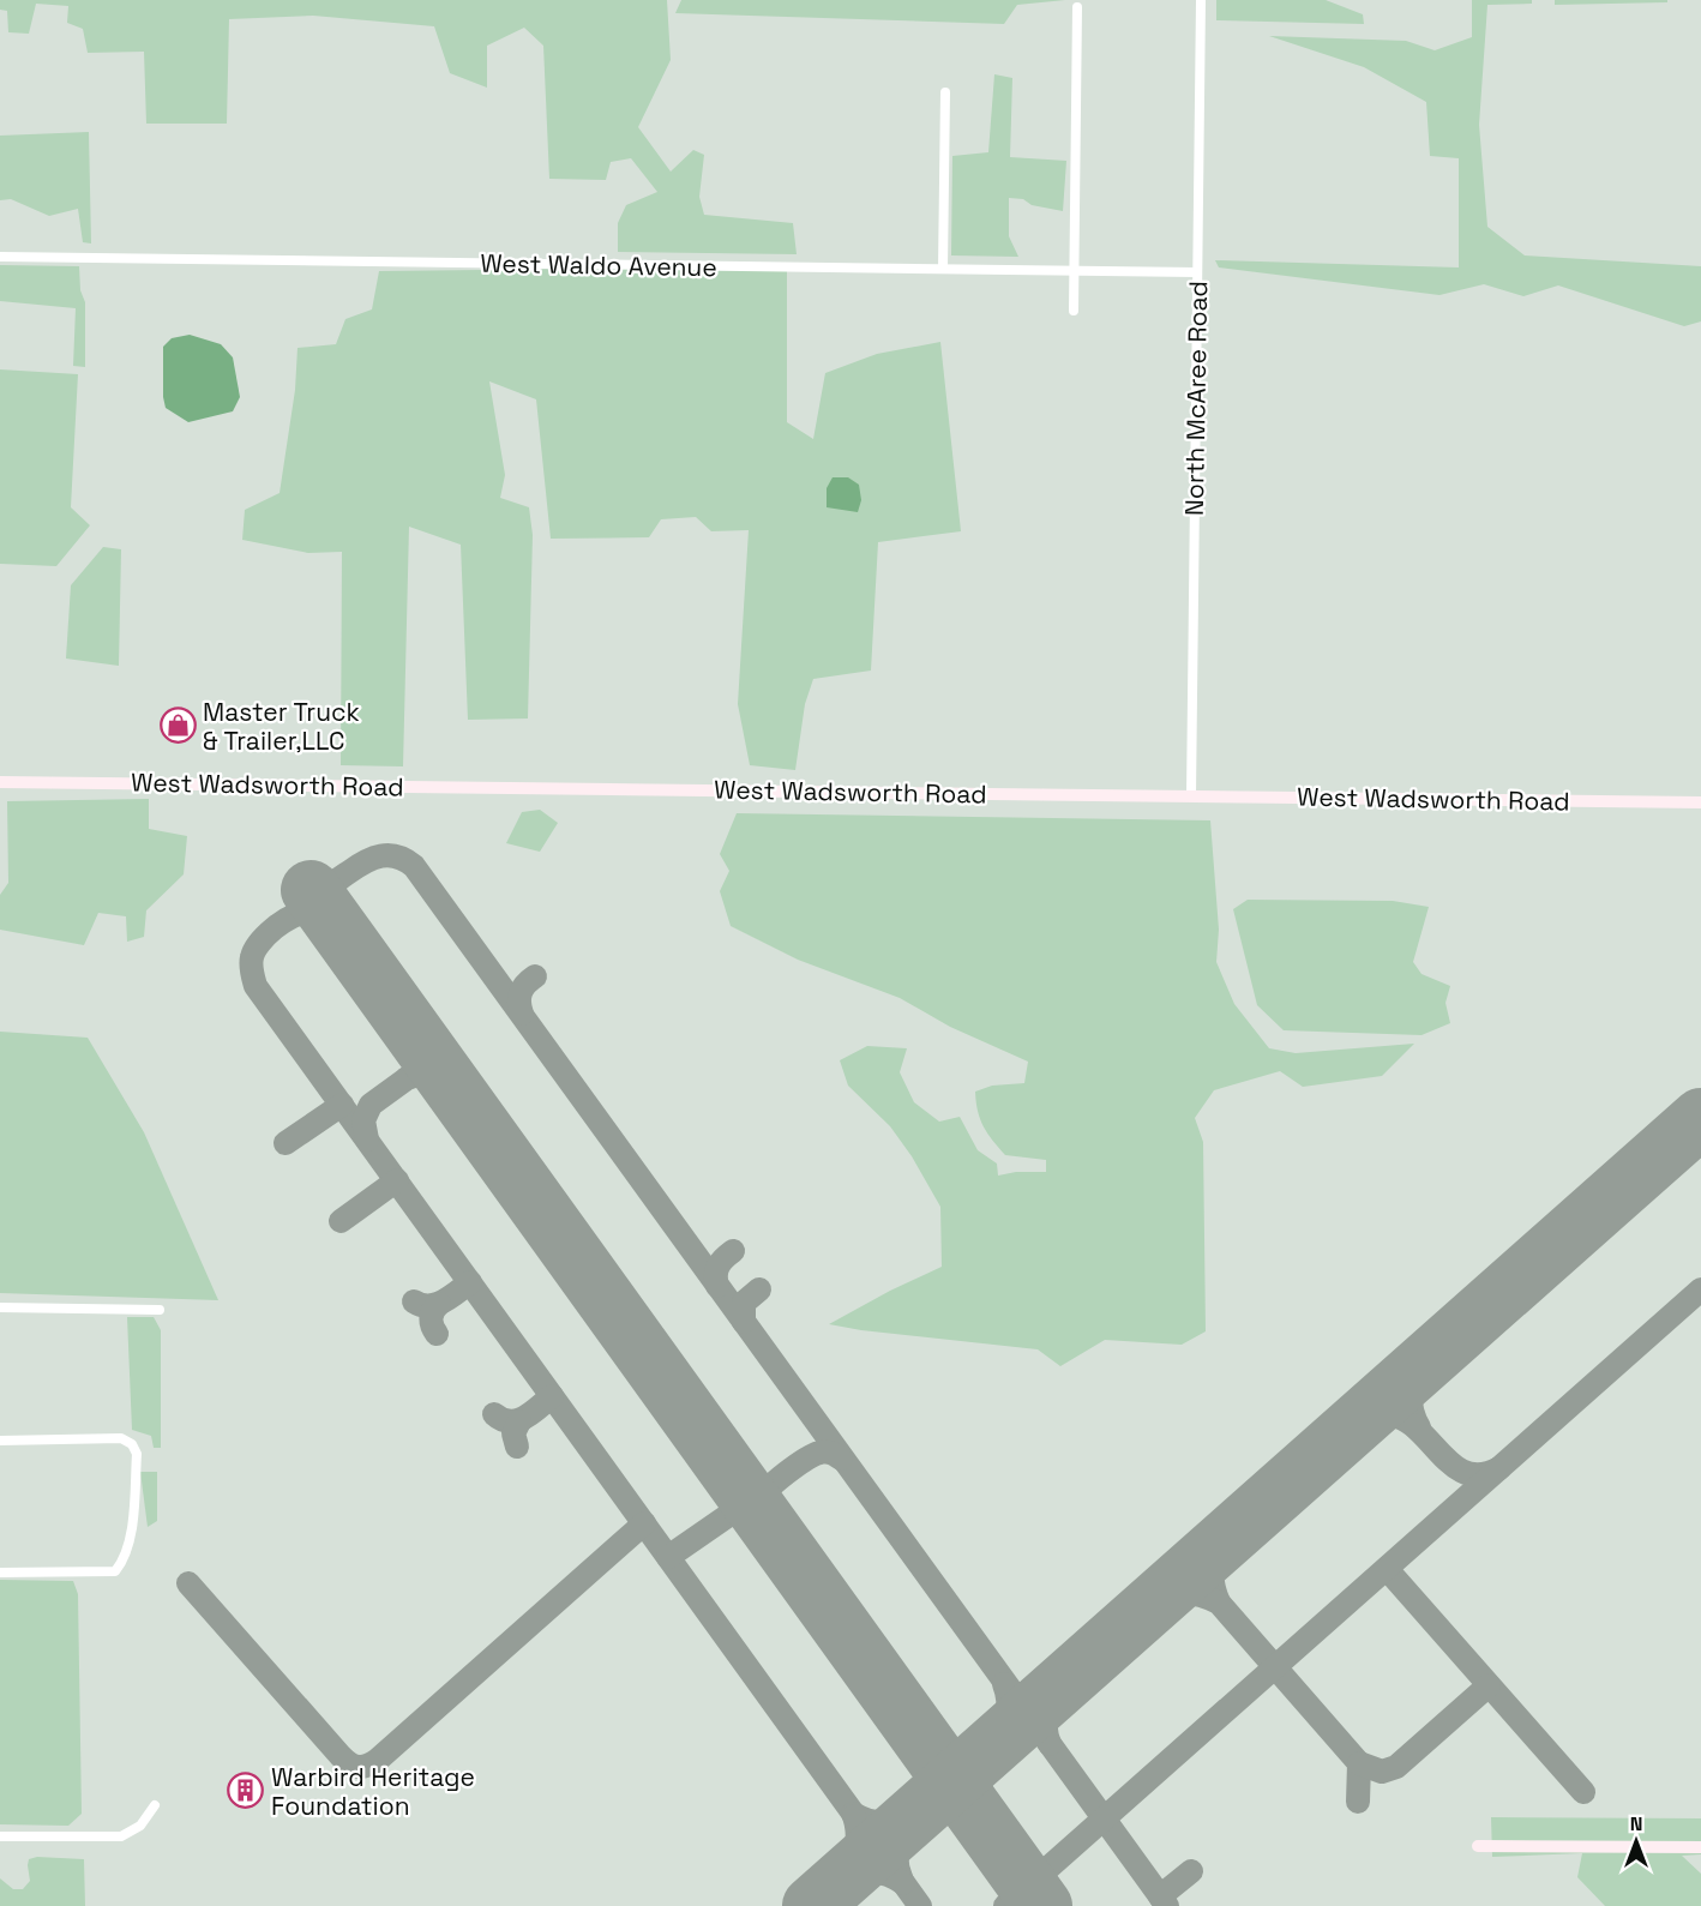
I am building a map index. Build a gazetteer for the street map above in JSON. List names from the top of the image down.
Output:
{
  "streets": {
    "main road": ["West Wadsworth Road"],
    "street": ["West Waldo Avenue", "North McAree Road"]
  },
  "crossings": [
    ["West Waldo Avenue", "North McAree Road"],
    ["North McAree Road", "West Wadsworth Road"]
  ],
  "places": {
    "shop": ["Master Truck & Trailer,LLC"],
    "building": ["Warbird Heritage Foundation"]
  },
  "north": "top"
}
